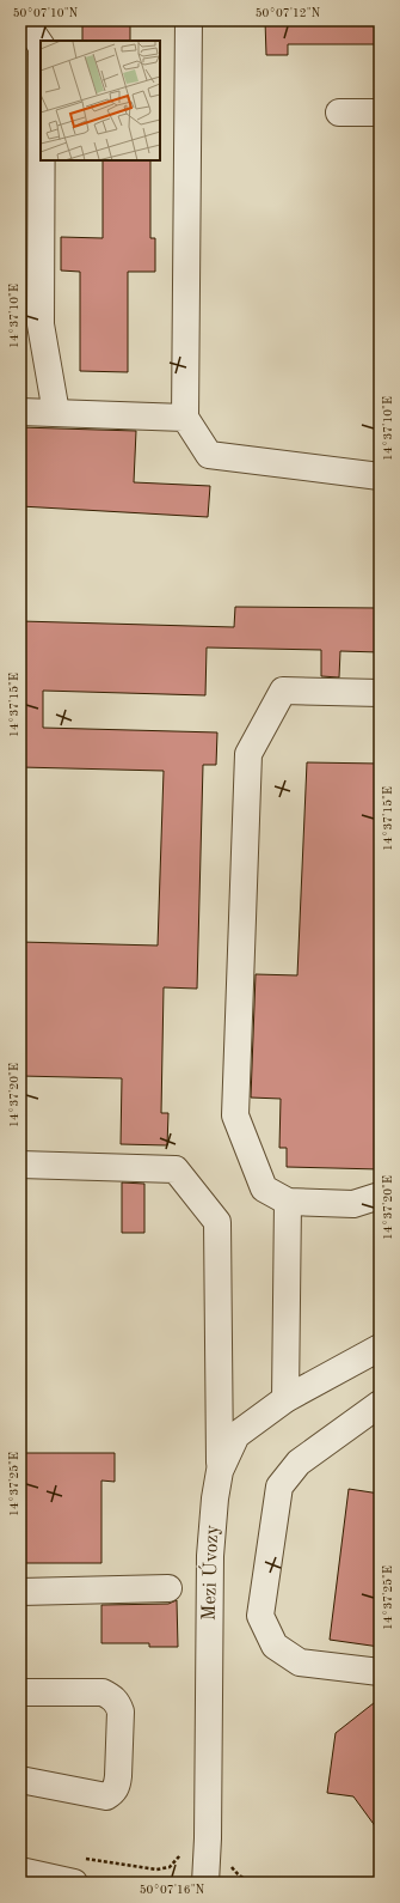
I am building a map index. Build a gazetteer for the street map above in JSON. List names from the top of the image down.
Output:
{
  "streets": {
    "street": ["Mezi Úvozy"]
  },
  "coordinates": [
    "50°07'10\"N",
    "50°07'12\"N",
    "14°37'10\"E",
    "14°37'15\"E",
    "14°37'20\"E",
    "14°37'25\"E",
    "50°07'16\"N"
  ]
}
